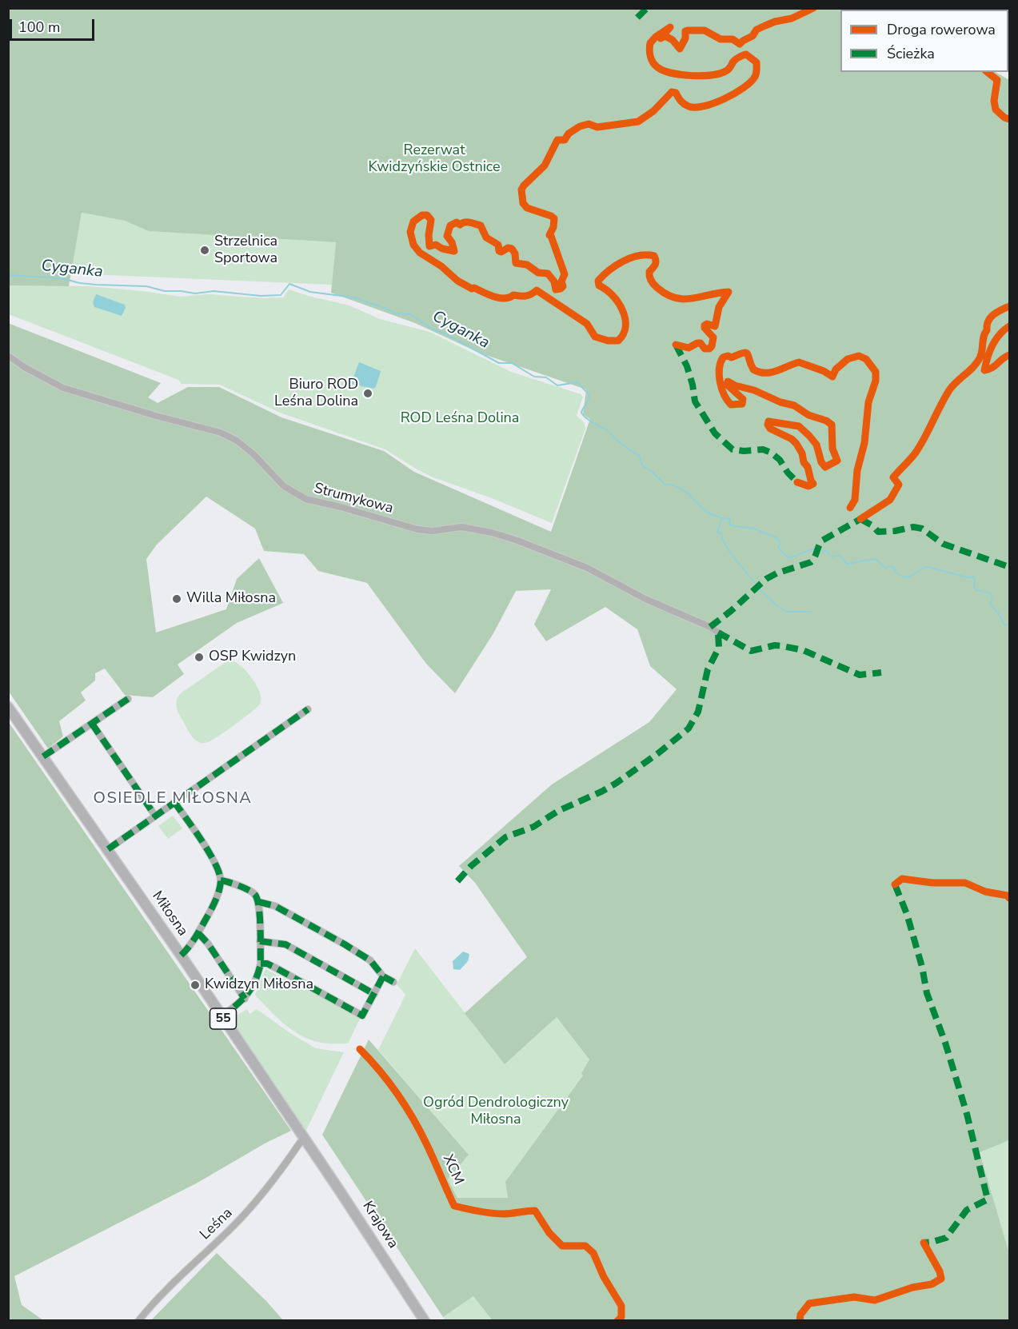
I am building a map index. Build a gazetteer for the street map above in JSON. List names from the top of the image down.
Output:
{
  "streets": {
    "main road": ["Miłosna", "55", "Krajowa"],
    "street": ["Strumykowa", "Leśna"],
    "cycle path": ["XCM"]
  },
  "crossings": [
    ["Miłosna", "Leśna"],
    ["Miłosna", "Krajowa"],
    ["Leśna", "Krajowa"]
  ],
  "districts": ["OSIEDLE MIŁOSNA"],
  "water": ["Cyganka"],
  "parks": ["Rezerwat Kwidzyńskie Ostnice", "ROD Leśna Dolina", "Ogród Dendrologiczny Miłosna"],
  "places": [
    "Strzelnica Sportowa",
    "Biuro ROD Leśna Dolina",
    "Willa Miłosna",
    "OSP Kwidzyn",
    "Kwidzyn Miłosna"
  ],
  "legend": ["Droga rowerowa", "Ścieżka"],
  "scale_bar": "100 m"
}
